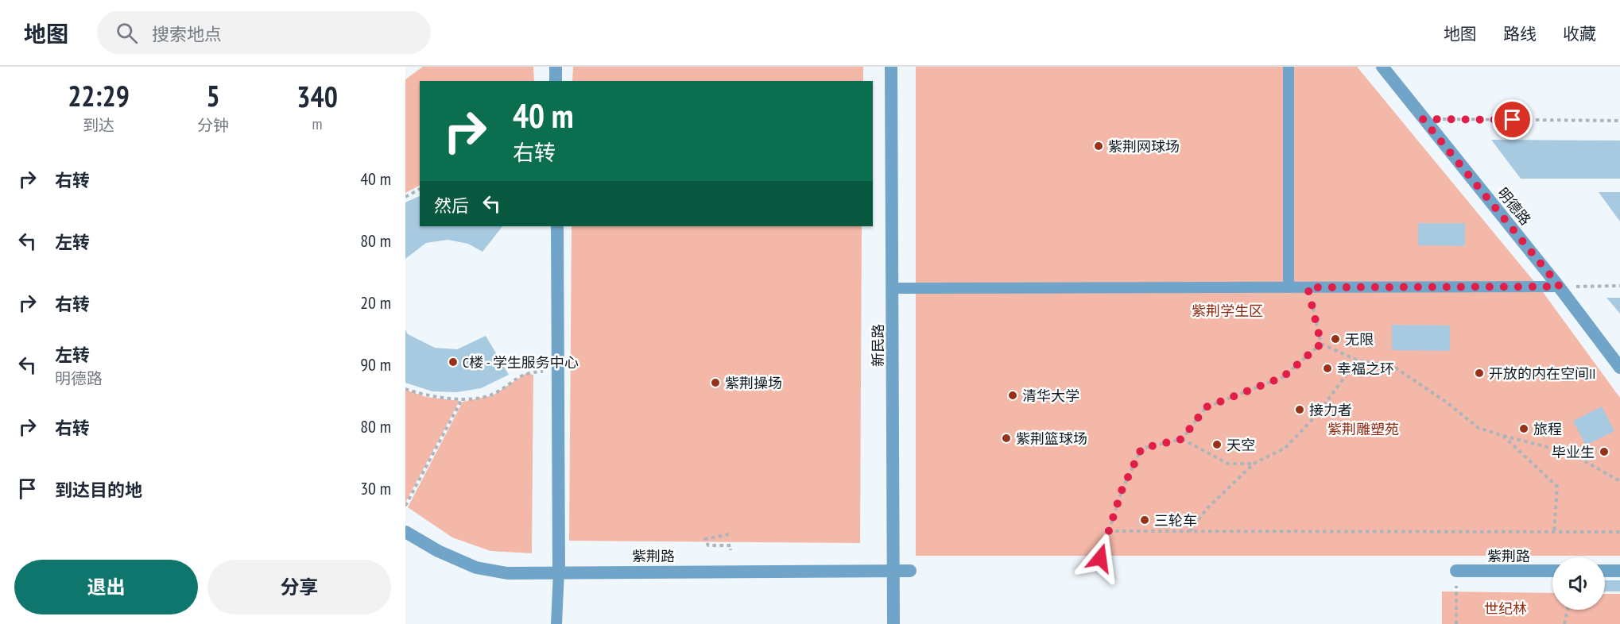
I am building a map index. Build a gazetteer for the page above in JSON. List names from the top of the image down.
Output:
{
  "streets": {
    "street": ["明德路", "新民路", "紫荆路"]
  },
  "crossings": [
    ["新民路", "紫荆路"]
  ],
  "parks": ["紫荆学生区", "紫荆雕塑苑", "世纪林"],
  "places": [
    "紫荆网球场",
    "无限",
    "C楼 - 学生服务中心",
    "幸福之环",
    "开放的内在空间II",
    "紫荆操场",
    "清华大学",
    "接力者",
    "旅程",
    "紫荆篮球场",
    "天空",
    "毕业生",
    "三轮车"
  ],
  "page": {
    "header": "地图",
    "search": "搜索地点",
    "nav": ["地图", "路线", "收藏"],
    "eta": [
      "22:29",
      "到达",
      "5",
      "分钟",
      "340",
      "m"
    ],
    "turn": ["40 m", "右转"],
    "list": [
      {
        "name": "右转",
        "value": "40 m"
      },
      {
        "name": "左转",
        "value": "80 m"
      },
      {
        "name": "右转",
        "value": "20 m"
      },
      {
        "name": "左转",
        "note": "明德路",
        "value": "90 m"
      },
      {
        "name": "右转",
        "value": "80 m"
      },
      {
        "name": "到达目的地",
        "value": "30 m"
      }
    ],
    "then": "然后",
    "buttons": ["退出", "分享"]
  }
}
